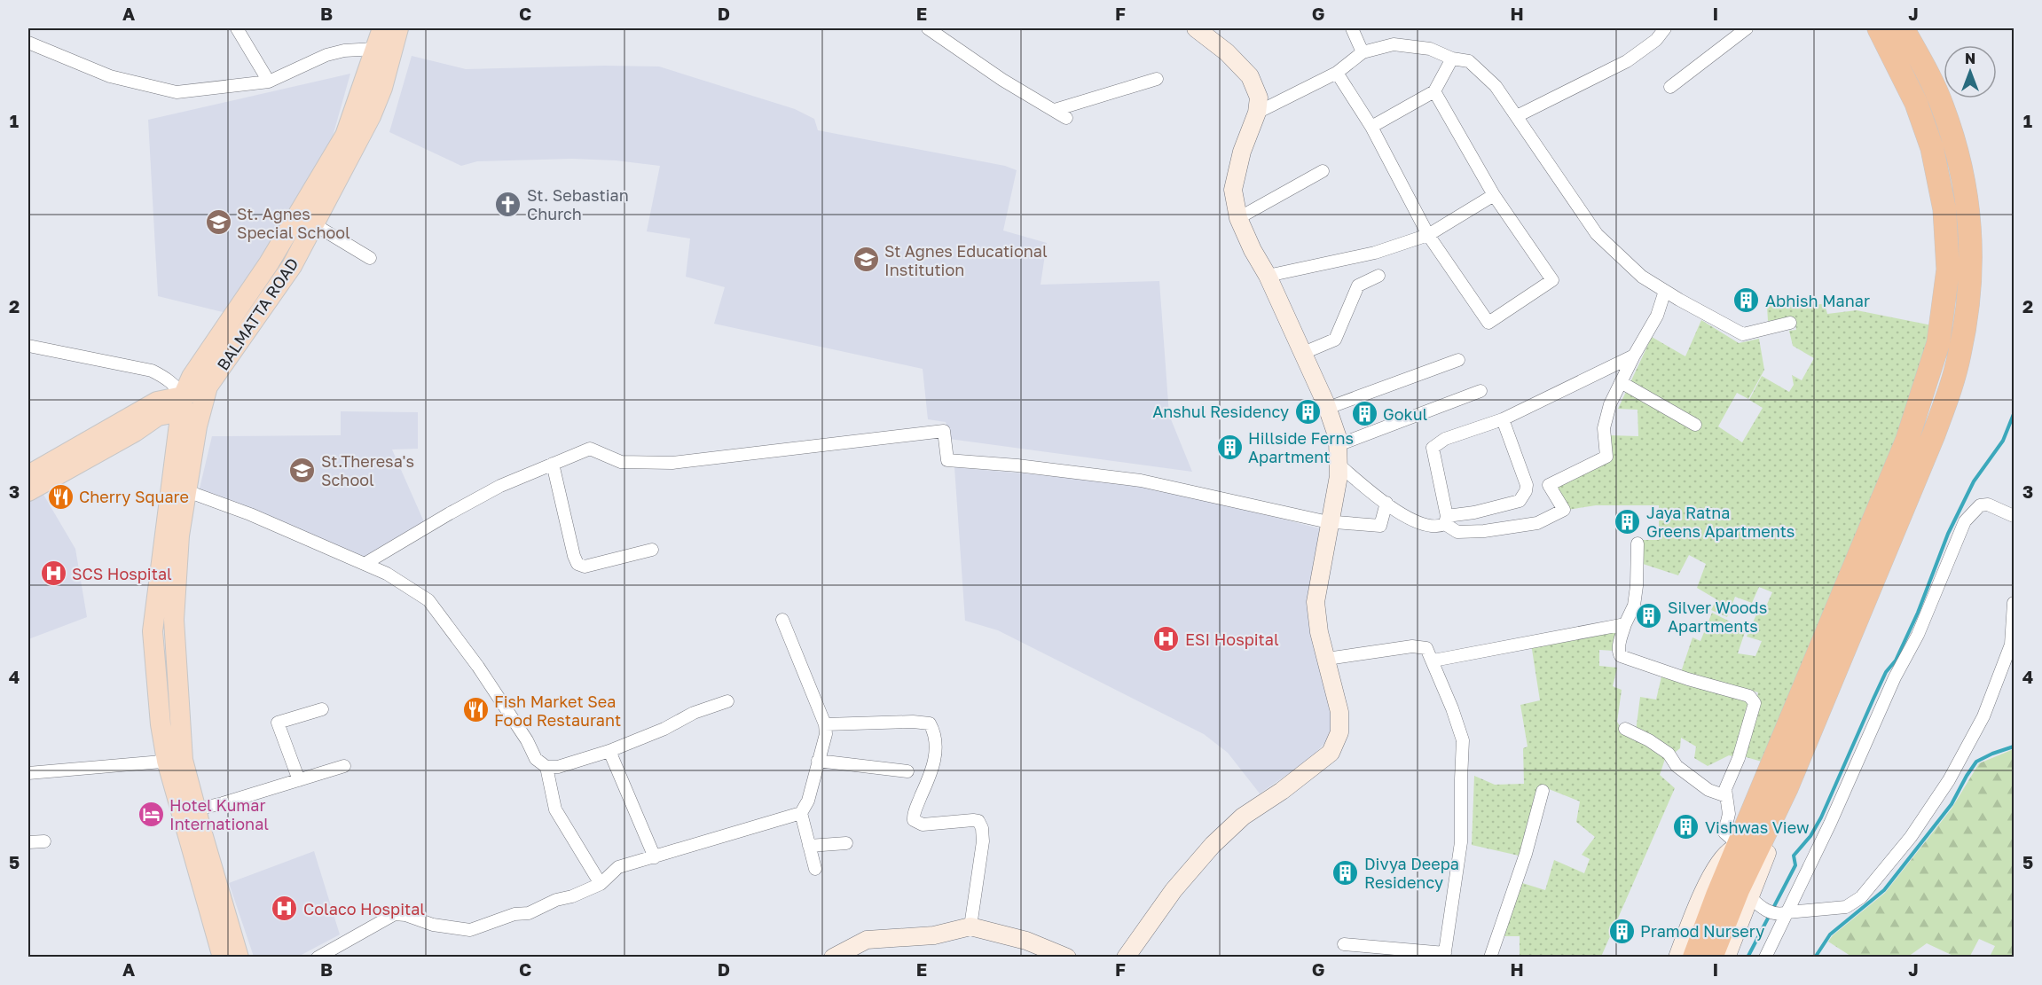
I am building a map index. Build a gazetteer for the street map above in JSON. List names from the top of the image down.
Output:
{
  "streets": {
    "main road": ["BALMATTA ROAD"]
  },
  "places": {
    "church": ["St. Sebastian Church"],
    "school or university": ["St. Agnes Special School", "St Agnes Educational Institution", "St.Theresa's School"],
    "building": [
      "Abhish Manar",
      "Anshul Residency",
      "Gokul",
      "Hillside Ferns Apartment",
      "Jaya Ratna Greens Apartments",
      "Silver Woods Apartments",
      "Vishwas View",
      "Divya Deepa Residency",
      "Pramod Nursery"
    ],
    "restaurant": ["Cherry Square", "Fish Market Sea Food Restaurant"],
    "hospital": ["SCS Hospital", "ESI Hospital", "Colaco Hospital"],
    "hotel": ["Hotel Kumar International"]
  },
  "north": "top",
  "grid": {
    "columns": [
      "A",
      "B",
      "C",
      "D",
      "E",
      "F",
      "G",
      "H",
      "I",
      "J"
    ],
    "rows": [
      "1",
      "2",
      "3",
      "4",
      "5"
    ]
  }
}
